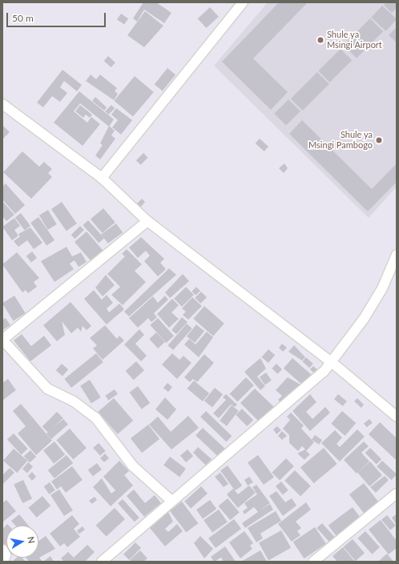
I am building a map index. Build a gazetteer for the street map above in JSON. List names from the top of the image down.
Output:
{
  "places": ["Shule ya Msingi Airport", "Shule ya Msingi Pambogo"],
  "scale_bar": "50 m",
  "north": "right"
}
